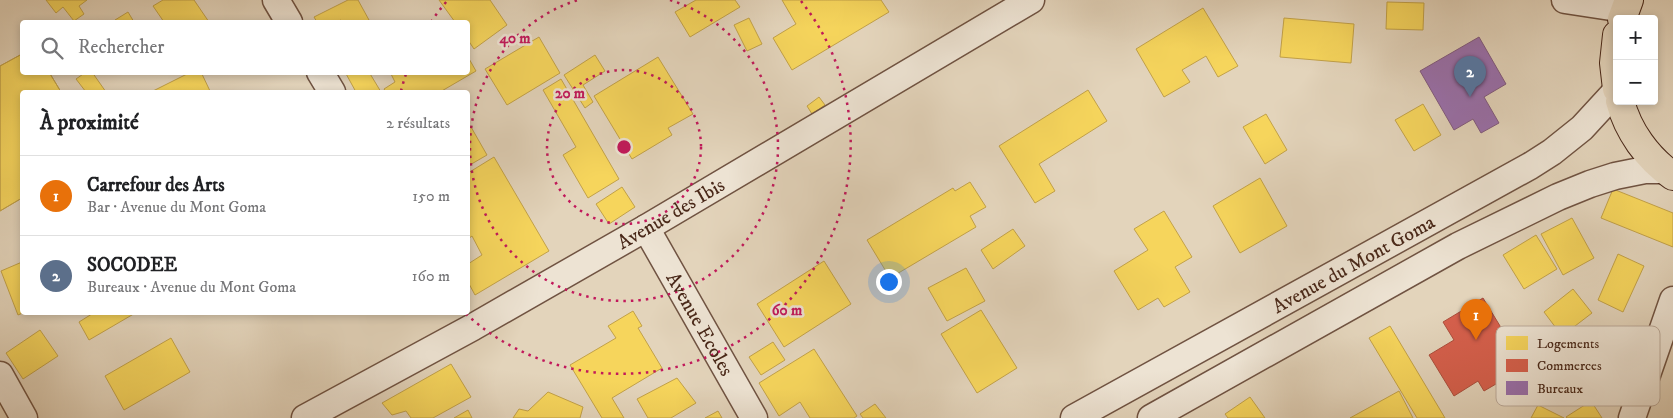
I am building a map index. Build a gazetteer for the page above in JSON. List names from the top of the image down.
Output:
{
  "streets": {
    "street": ["Avenue des Ibis", "Avenue du Mont Goma", "Avenue Ecoles"]
  },
  "crossings": [
    ["Avenue des Ibis", "Avenue Ecoles"]
  ],
  "legend": ["Logements", "Commerces", "Bureaux"],
  "page": {
    "map_buttons": ["+", "−"],
    "search": "Rechercher",
    "pins": ["2", "1"],
    "heading": ["À proximité", "2 résultats"],
    "list": [
      {
        "mark": "1",
        "name": "Carrefour des Arts",
        "note": "Bar · Avenue du Mont Goma",
        "value": "150 m"
      },
      {
        "mark": "2",
        "name": "SOCODEE",
        "note": "Bureaux · Avenue du Mont Goma",
        "value": "160 m"
      }
    ]
  },
  "rings": ["40 m", "20 m", "60 m"]
}
